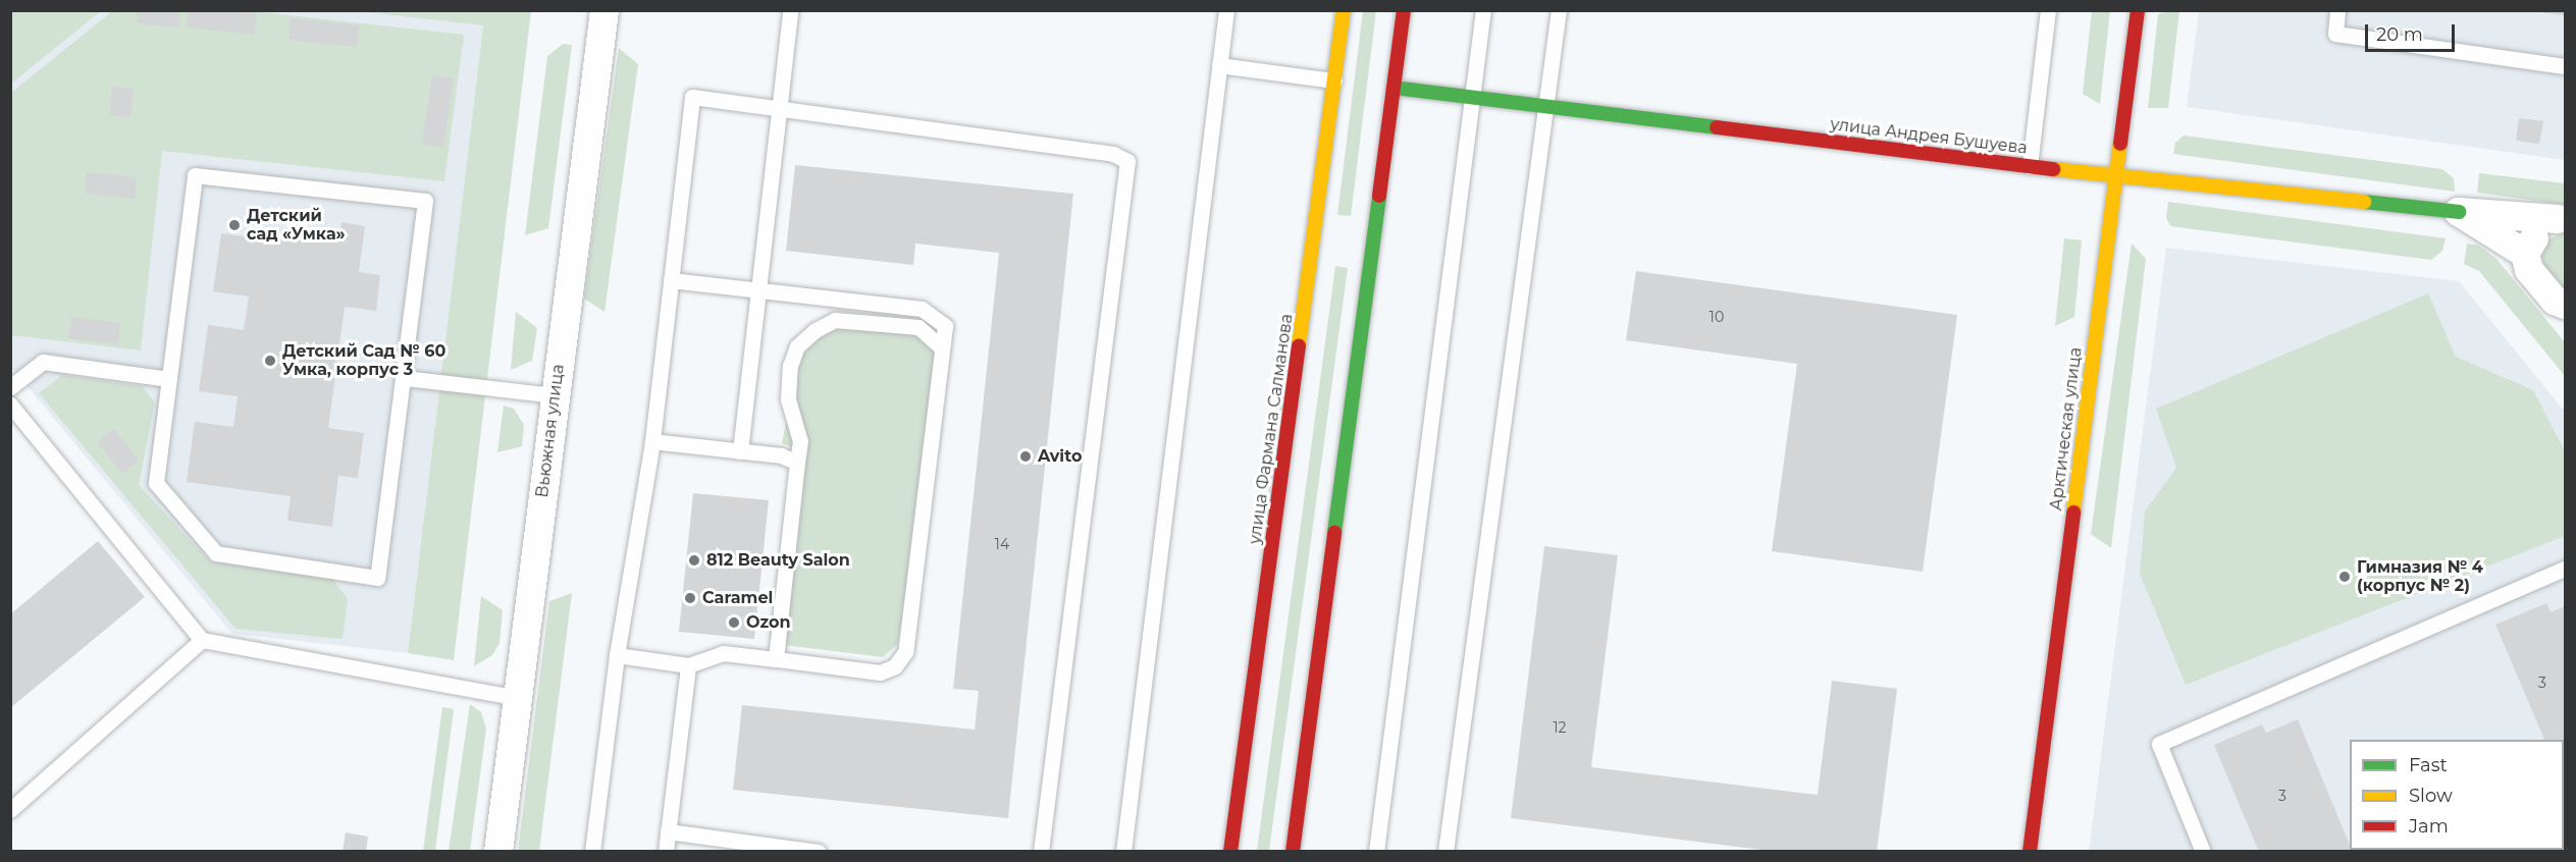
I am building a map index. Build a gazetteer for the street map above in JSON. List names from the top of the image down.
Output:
{
  "streets": {
    "street": [
      "улица Андрея Бушуева",
      "улица Фармана Салманова",
      "Арктическая улица",
      "Вьюжная улица"
    ]
  },
  "crossings": [
    ["улица Андрея Бушуева", "Арктическая улица"]
  ],
  "places": [
    "Детский сад «Умка»",
    "Детский Сад № 60 Умка, корпус 3",
    "Avito",
    "812 Beauty Salon",
    "Гимназия № 4 (корпус № 2)",
    "Caramel",
    "Ozon"
  ],
  "house_numbers": [
    "10",
    "14",
    "3",
    "12",
    "3"
  ],
  "legend": ["Fast", "Slow", "Jam"],
  "scale_bar": "20 m"
}
